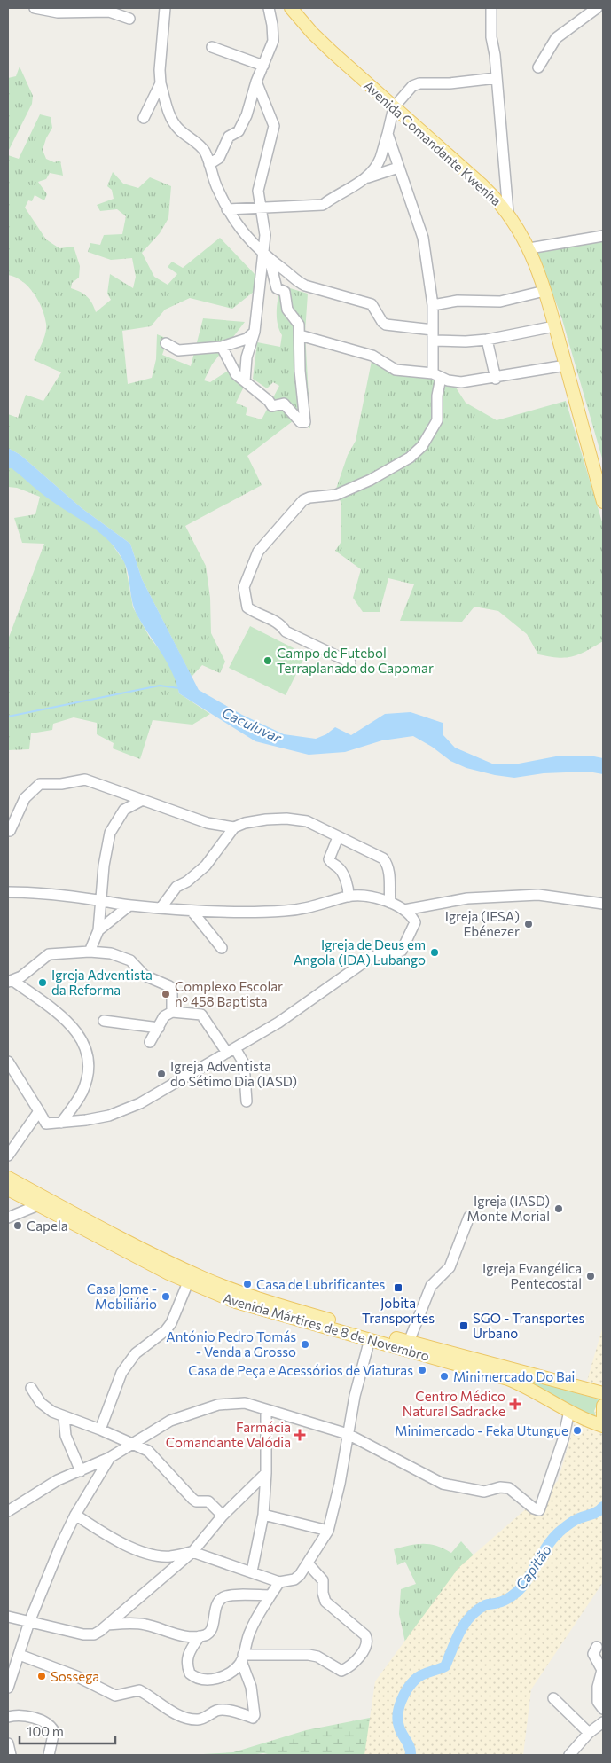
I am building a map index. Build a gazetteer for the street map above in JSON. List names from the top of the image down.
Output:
{
  "streets": {
    "main road": ["Avenida Comandante Kwenha", "Avenida Mártires de 8 de Novembro"]
  },
  "water": ["Caculuvar", "Capitão"],
  "places": {
    "other": [
      "Campo de Futebol Terraplanado do Capomar",
      "Igreja (IESA) Ebénezer",
      "Igreja de Deus em Angola (IDA) Lubango",
      "Igreja Adventista da Reforma",
      "Complexo Escolar nº 458 Baptista",
      "Igreja Adventista do Sétimo Dia (IASD)",
      "Igreja (IASD) Monte Morial",
      "Capela",
      "Igreja Evangélica Pentecostal",
      "Casa de Lubrificantes",
      "Casa Jome - Mobiliário",
      "António Pedro Tomás - Venda a Grosso",
      "Casa de Peça e Acessórios de Viaturas",
      "Minimercado Do Bai",
      "Minimercado - Feka Utungue",
      "Sossega"
    ],
    "transit": ["Jobita Transportes", "SGO - Transportes Urbano"],
    "health": ["Centro Médico Natural Sadracke", "Farmácia Comandante Valódia"]
  },
  "scale_bar": "100 m"
}
